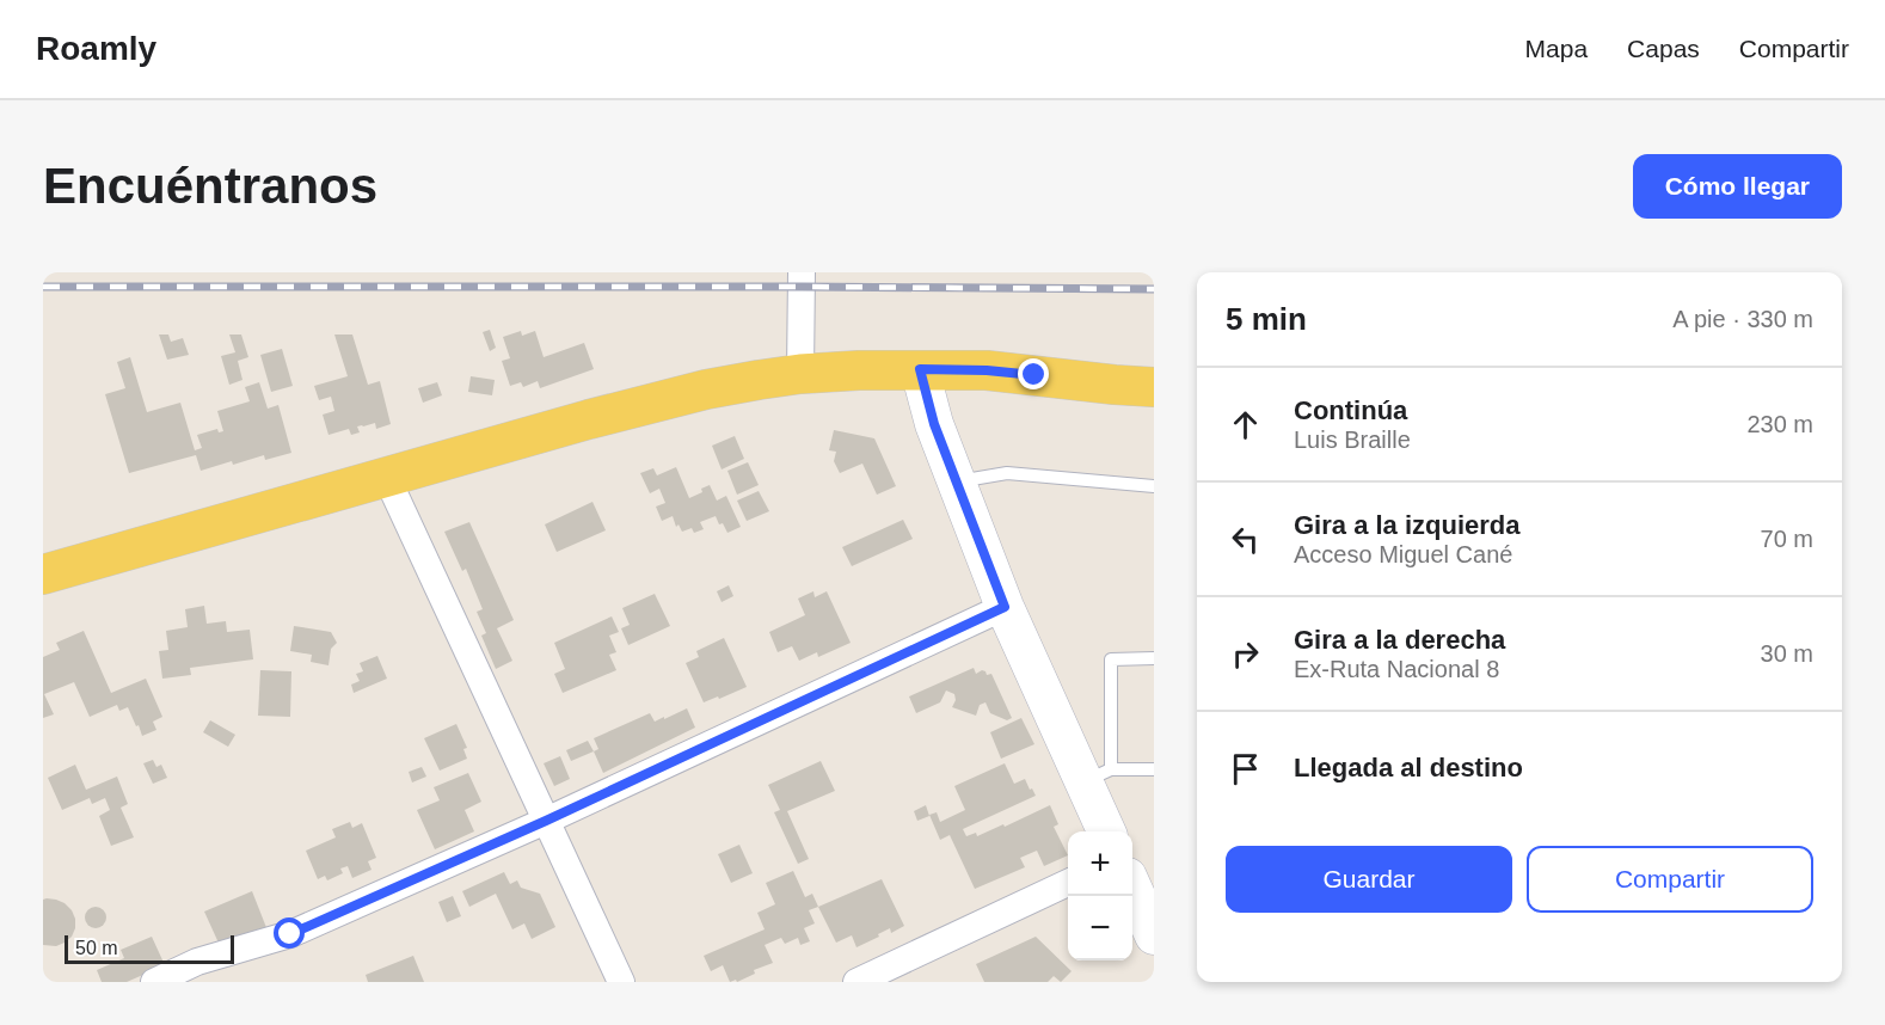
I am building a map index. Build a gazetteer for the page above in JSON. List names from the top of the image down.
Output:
{
  "scale_bar": "50 m",
  "page": {
    "header": "Roamly",
    "nav": ["Mapa", "Capas", "Compartir"],
    "buttons": [
      "Cómo llegar",
      ["Guardar", "Compartir"]
    ],
    "title": "Encuéntranos",
    "heading": ["5 min", "A pie · 330 m"],
    "list": [
      ["Continúa", "Luis Braille", "230 m"],
      ["Gira a la izquierda", "Acceso Miguel Cané", "70 m"],
      ["Gira a la derecha", "Ex-Ruta Nacional 8", "30 m"],
      "Llegada al destino"
    ],
    "map_buttons": ["+", "−"],
    "scale": "50 m"
  }
}
